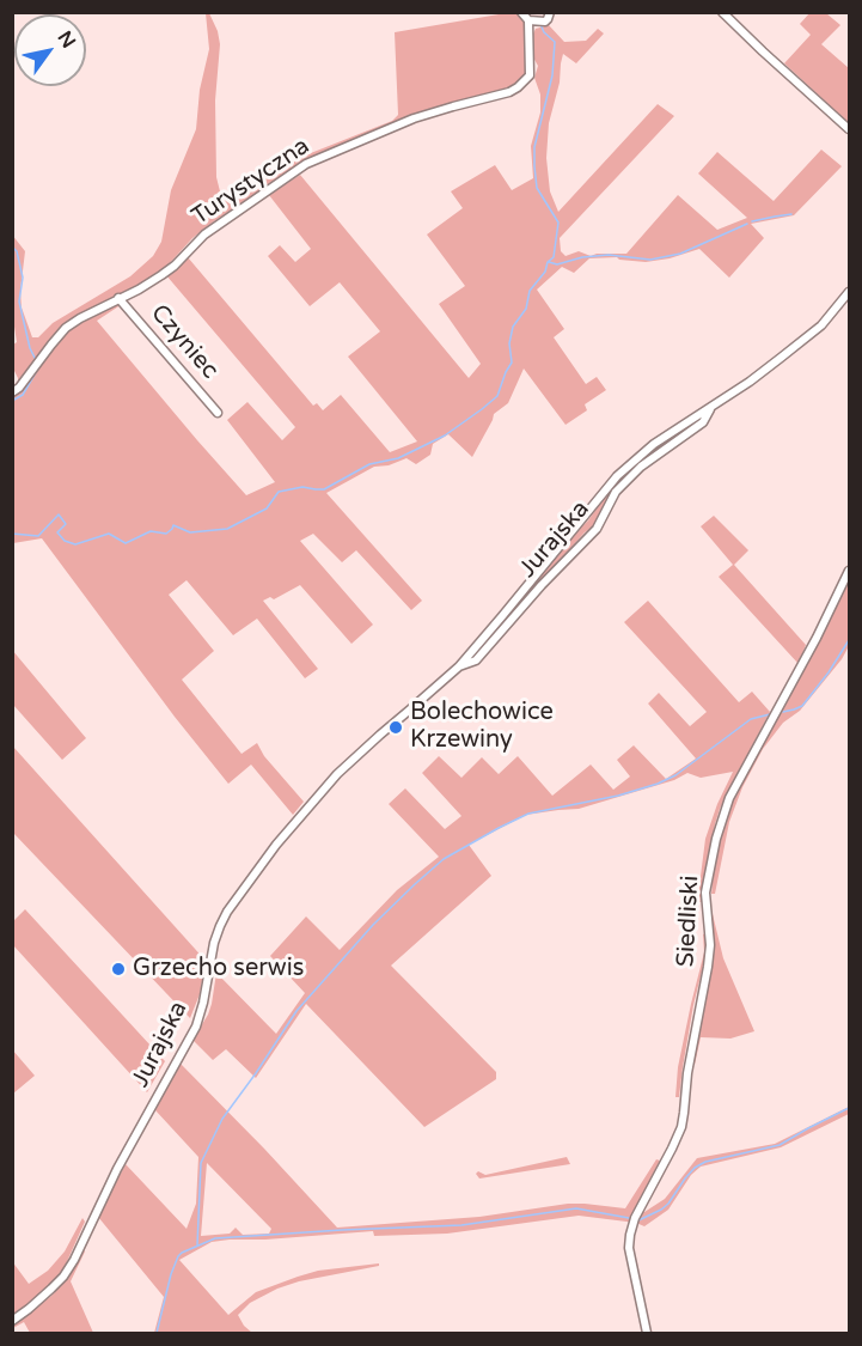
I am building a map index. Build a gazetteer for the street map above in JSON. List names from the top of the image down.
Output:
{
  "streets": {
    "street": [
      "Turystyczna",
      "Czyniec",
      "Jurajska",
      "Siedliski"
    ]
  },
  "crossings": [
    ["Turystyczna", "Czyniec"]
  ],
  "places": ["Bolechowice Krzewiny", "Grzecho serwis"],
  "north": "top right"
}
